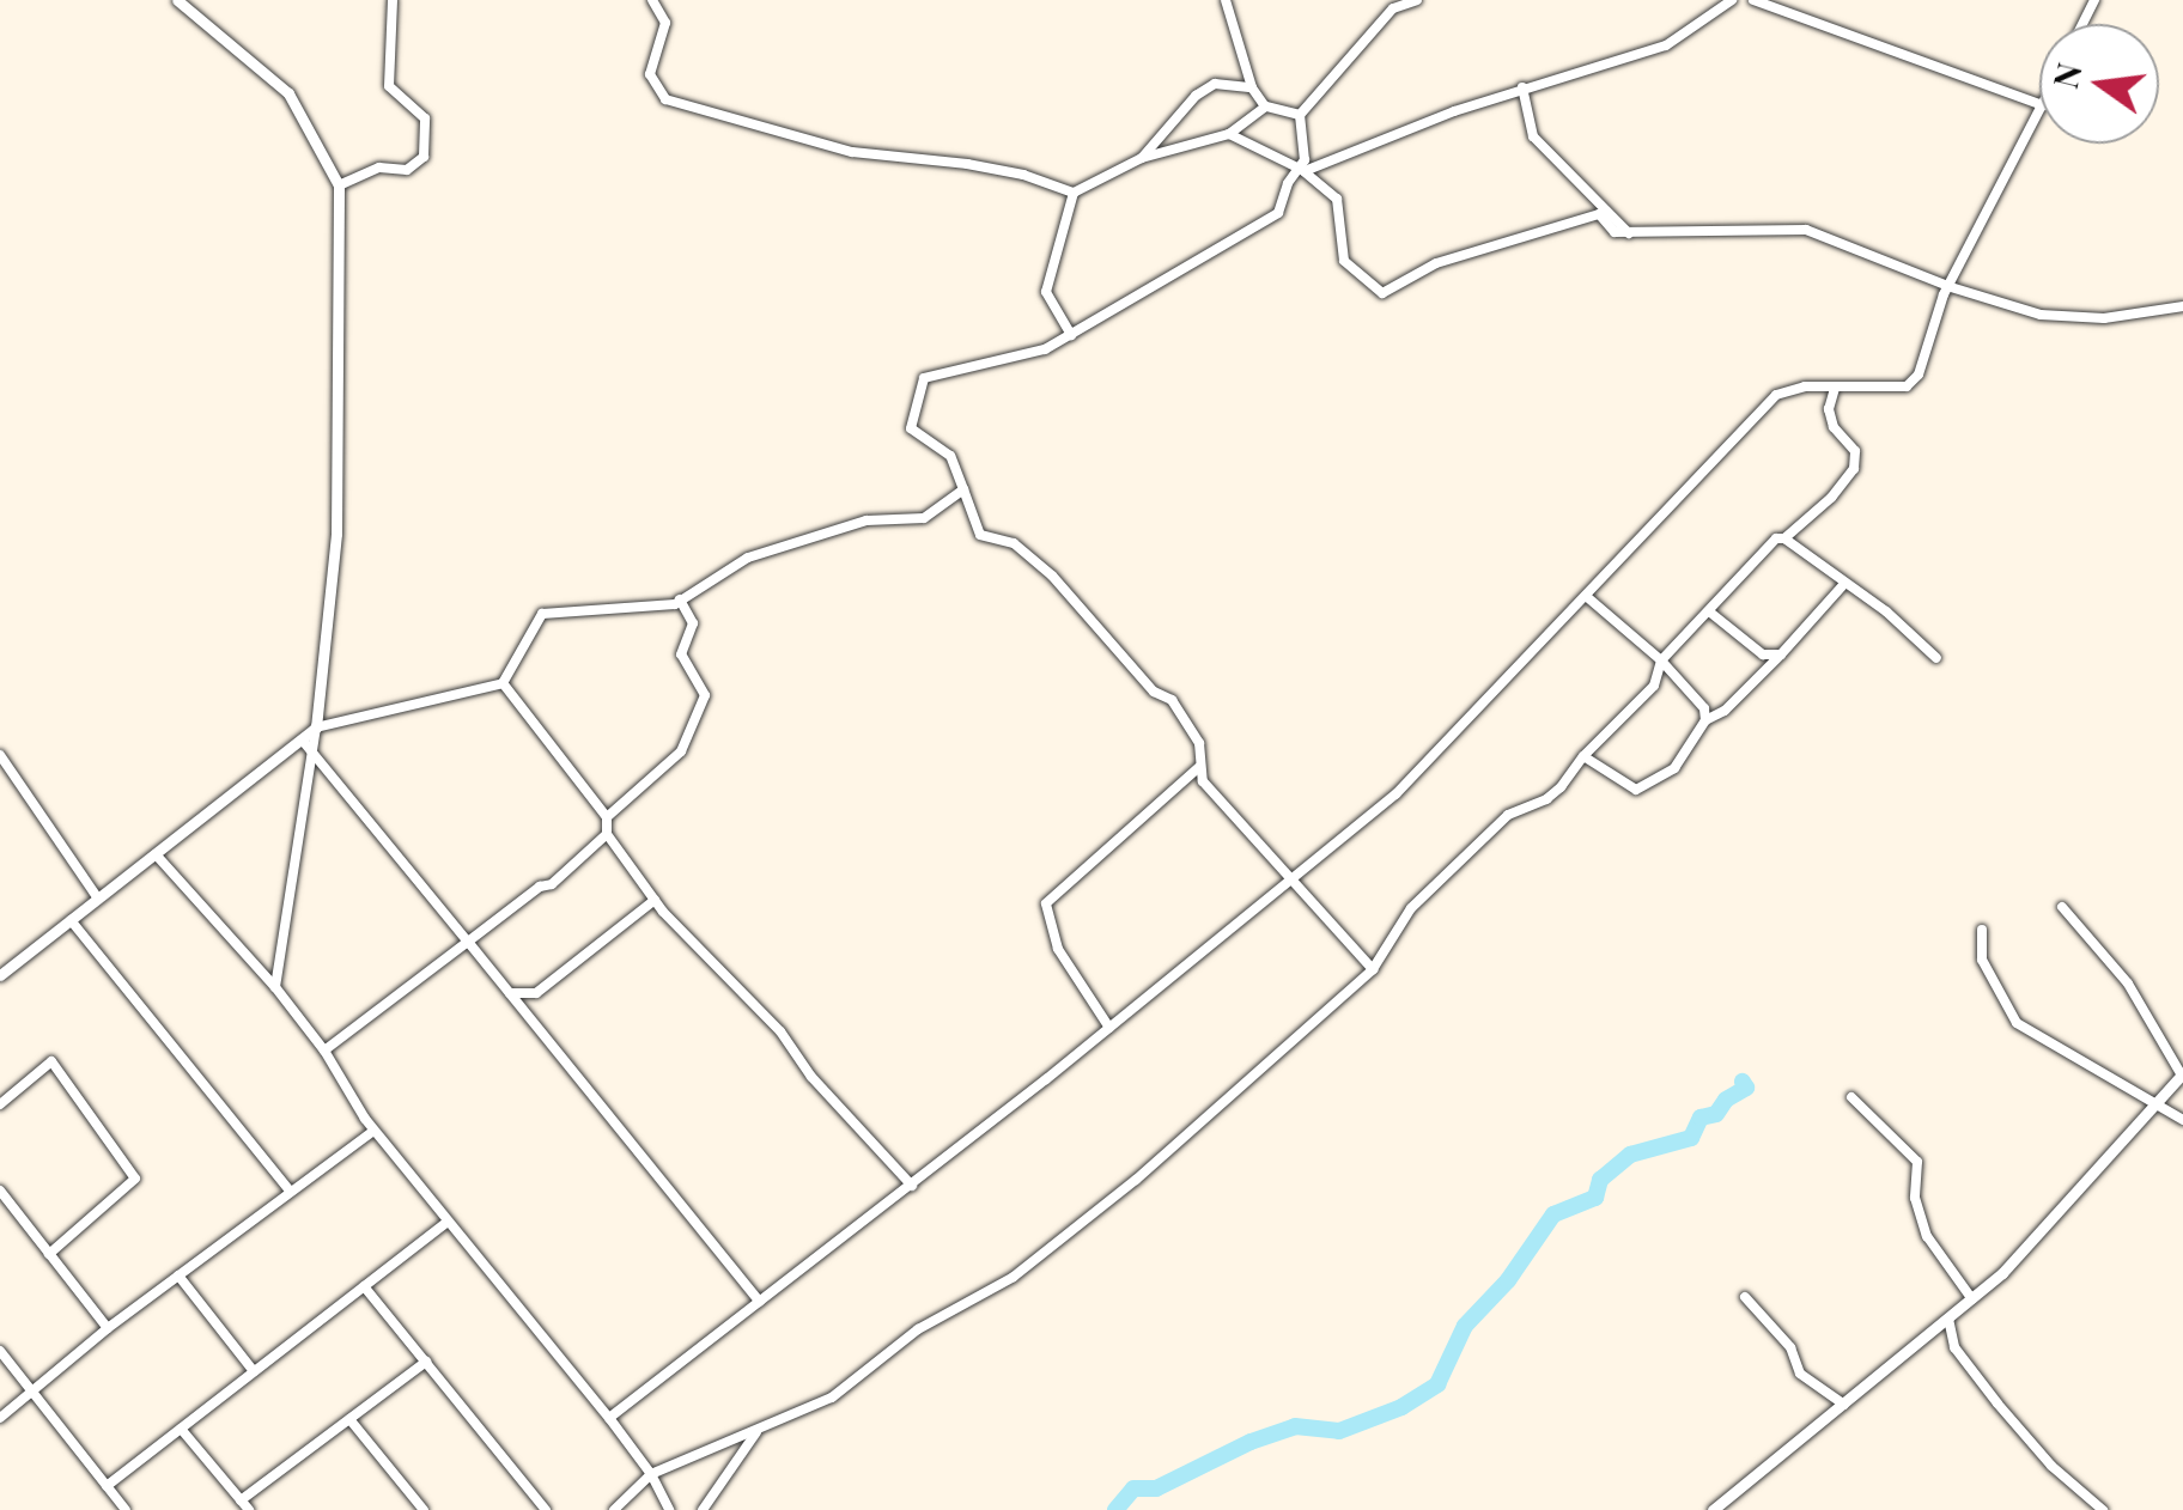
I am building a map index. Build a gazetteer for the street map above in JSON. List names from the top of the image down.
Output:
{
  "north": "left"
}
